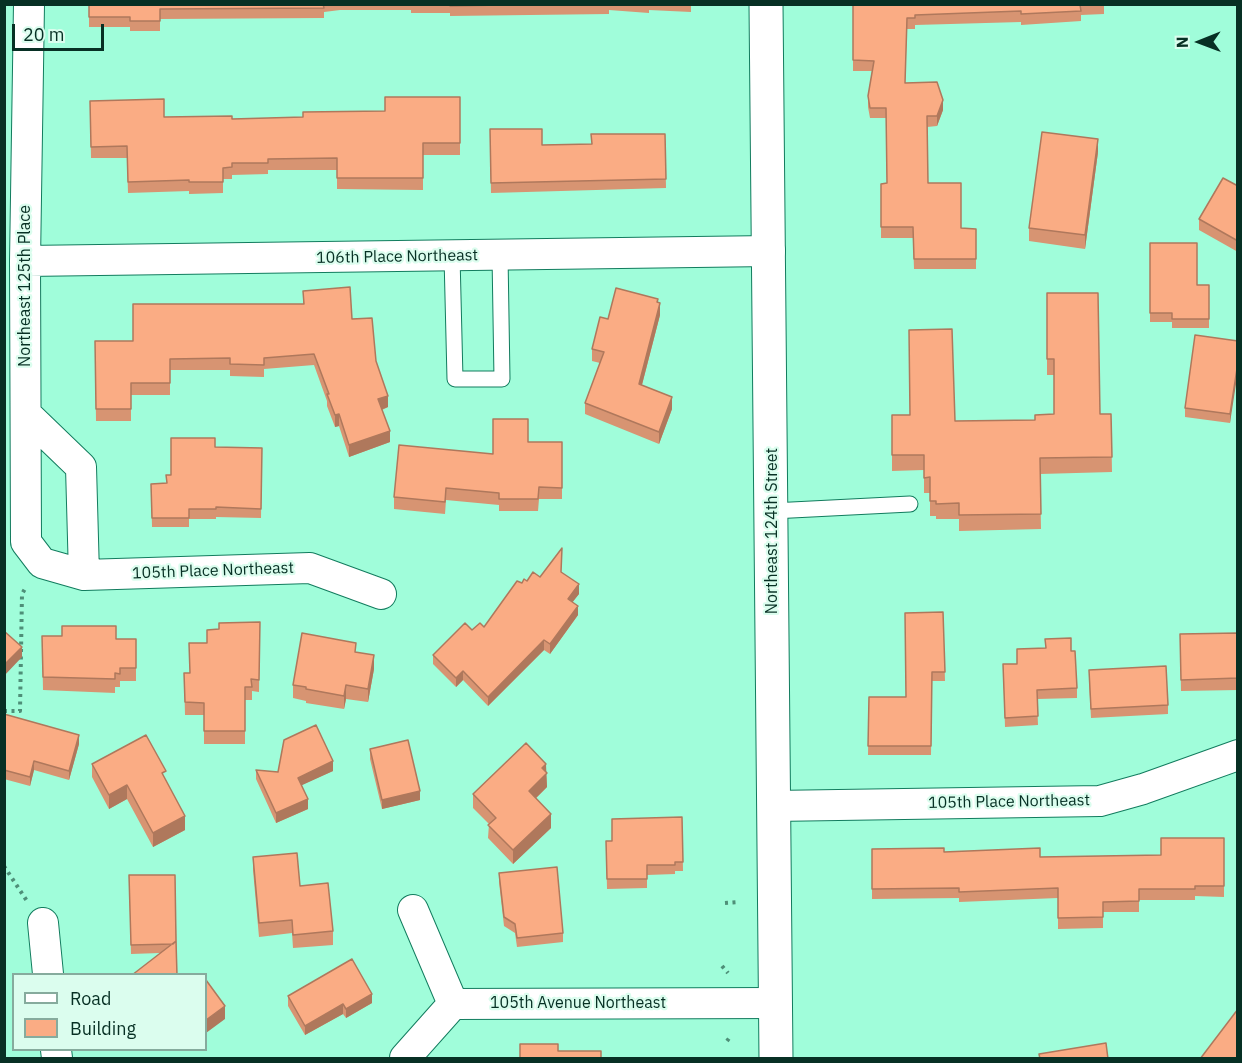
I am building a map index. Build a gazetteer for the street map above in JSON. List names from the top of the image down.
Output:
{
  "streets": {
    "main road": ["Northeast 124th Street"],
    "street": [
      "106th Place Northeast",
      "Northeast 125th Place",
      "105th Place Northeast",
      "105th Avenue Northeast"
    ]
  },
  "crossings": [
    ["106th Place Northeast", "Northeast 125th Place"],
    ["106th Place Northeast", "Northeast 124th Street"],
    ["Northeast 125th Place", "105th Place Northeast"],
    ["Northeast 124th Street", "105th Place Northeast"],
    ["Northeast 124th Street", "105th Avenue Northeast"]
  ],
  "legend": ["Road", "Building"],
  "scale_bar": "20 m",
  "north": "left"
}
